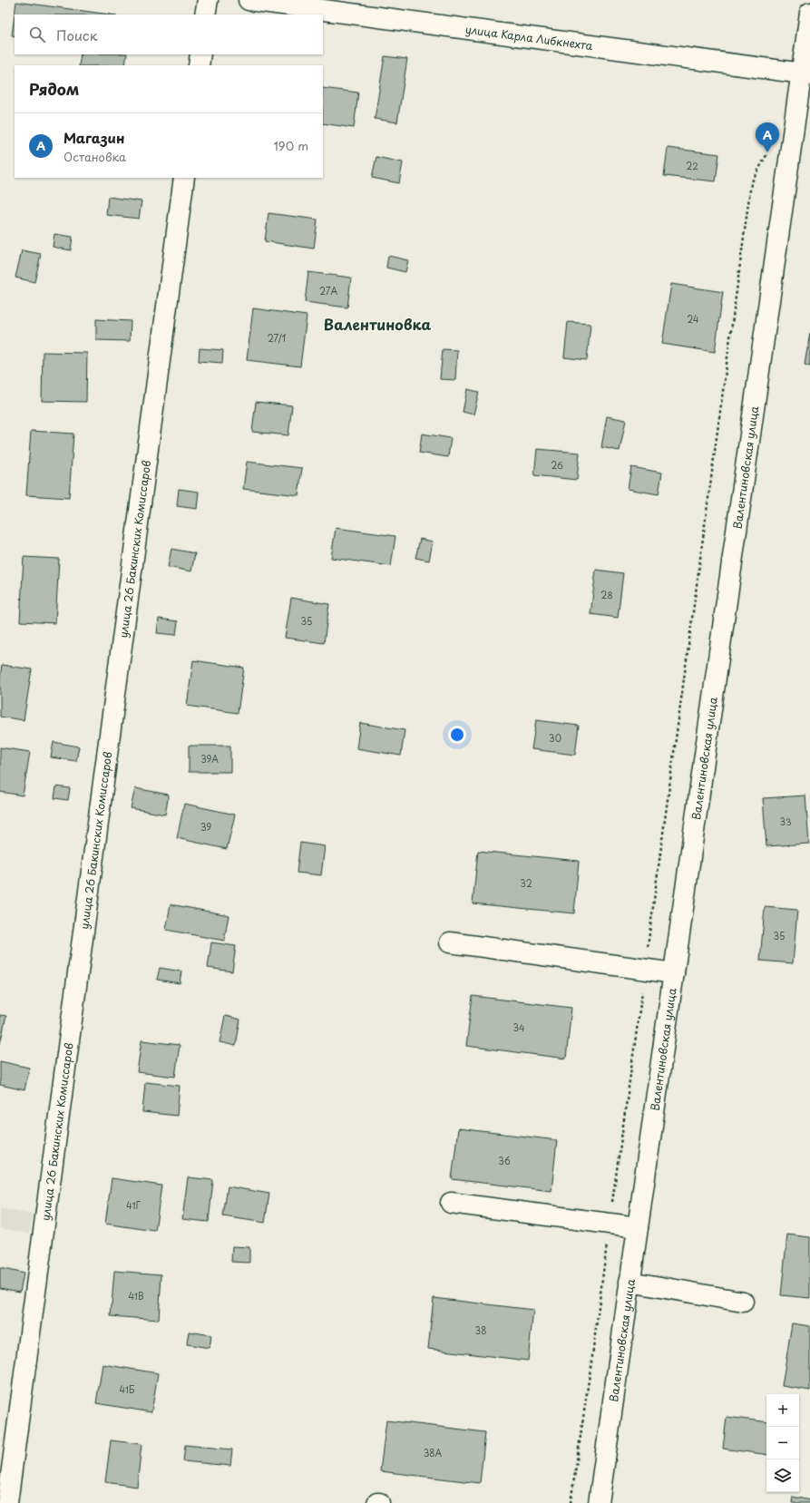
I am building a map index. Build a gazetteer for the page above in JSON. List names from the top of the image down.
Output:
{
  "streets": {
    "street": ["улица Карла Либкнехта", "Валентиновская улица", "улица 26 Бакинских Комиссаров"]
  },
  "crossings": [
    ["улица Карла Либкнехта", "Валентиновская улица"]
  ],
  "districts": ["Валентиновка"],
  "house_numbers": [
    "22",
    "27А",
    "24",
    "27/1",
    "26",
    "28",
    "35",
    "30",
    "39А",
    "33",
    "39",
    "32",
    "35",
    "34",
    "36",
    "41Г",
    "41В",
    "38",
    "41Б",
    "38А"
  ],
  "page": {
    "search": "Поиск",
    "heading": "Рядом",
    "list": [
      {
        "mark": "A",
        "name": "Магазин",
        "note": "Остановка",
        "value": "190 m"
      }
    ],
    "pins": "A",
    "map_buttons": ["+", "−"]
  }
}
